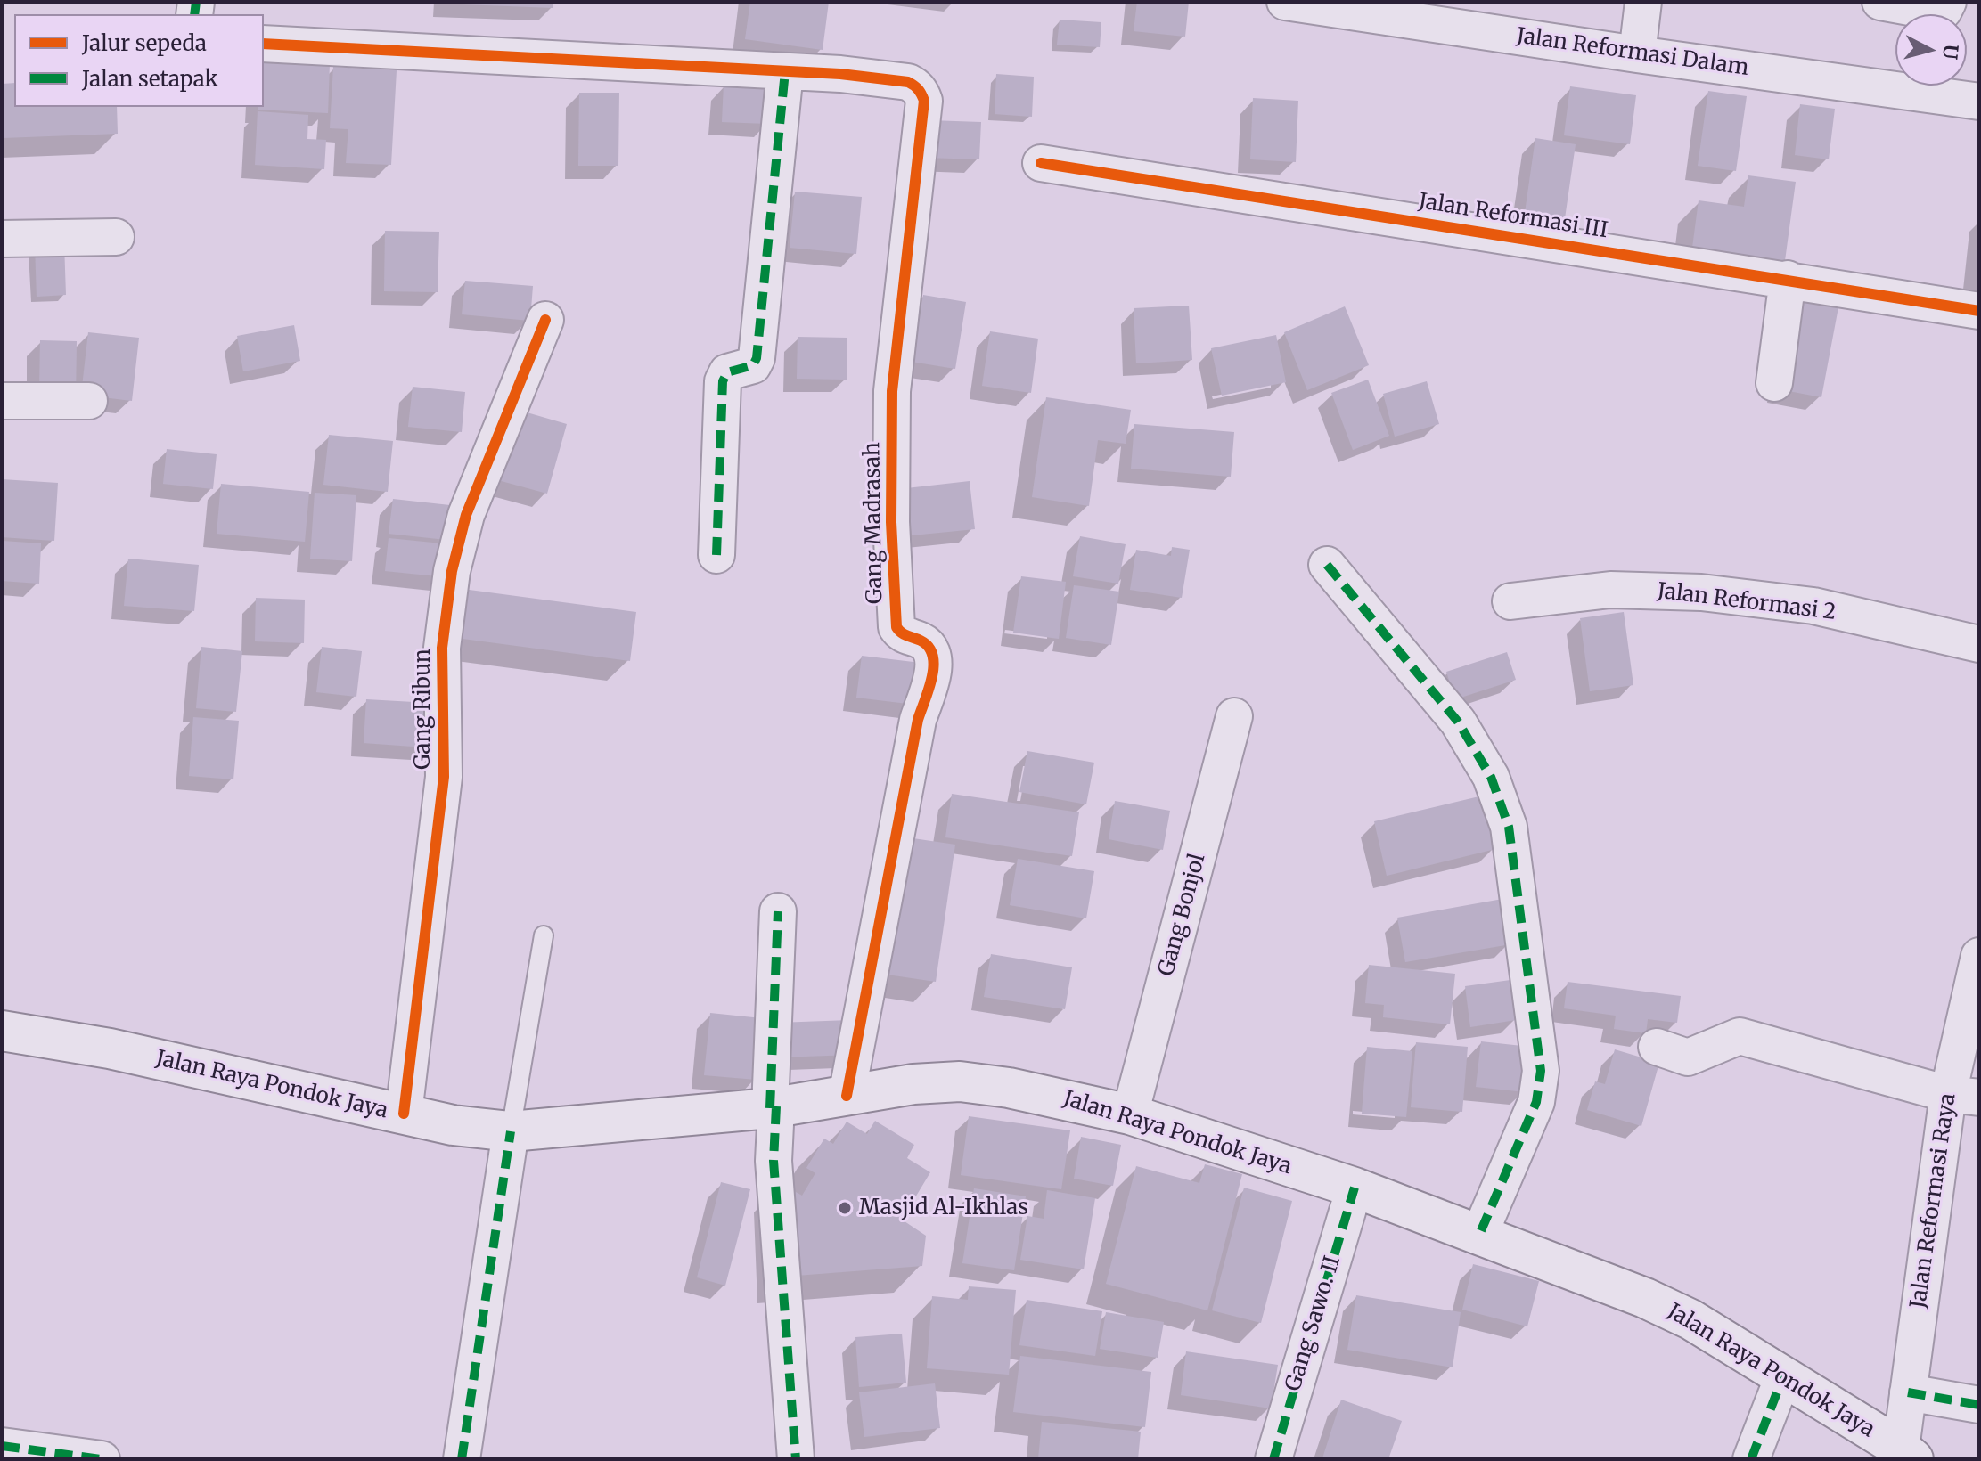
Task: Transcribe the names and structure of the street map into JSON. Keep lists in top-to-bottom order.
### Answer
{
  "streets": {
    "main road": ["Jalan Raya Pondok Jaya"],
    "street": [
      "Jalan Reformasi Dalam",
      "Jalan Reformasi III",
      "Gang Madrasah",
      "Jalan Reformasi 2",
      "Gang Ribun",
      "Gang Bonjol",
      "Jalan Reformasi Raya",
      "Gang Sawo. II"
    ]
  },
  "crossings": [
    ["Gang Madrasah", "Jalan Raya Pondok Jaya"],
    ["Gang Ribun", "Jalan Raya Pondok Jaya"],
    ["Gang Bonjol", "Jalan Raya Pondok Jaya"],
    ["Jalan Raya Pondok Jaya", "Jalan Reformasi Raya"],
    ["Jalan Raya Pondok Jaya", "Gang Sawo. II"]
  ],
  "places": ["Masjid Al-Ikhlas"],
  "legend": ["Jalur sepeda", "Jalan setapak"],
  "north": "right"
}
